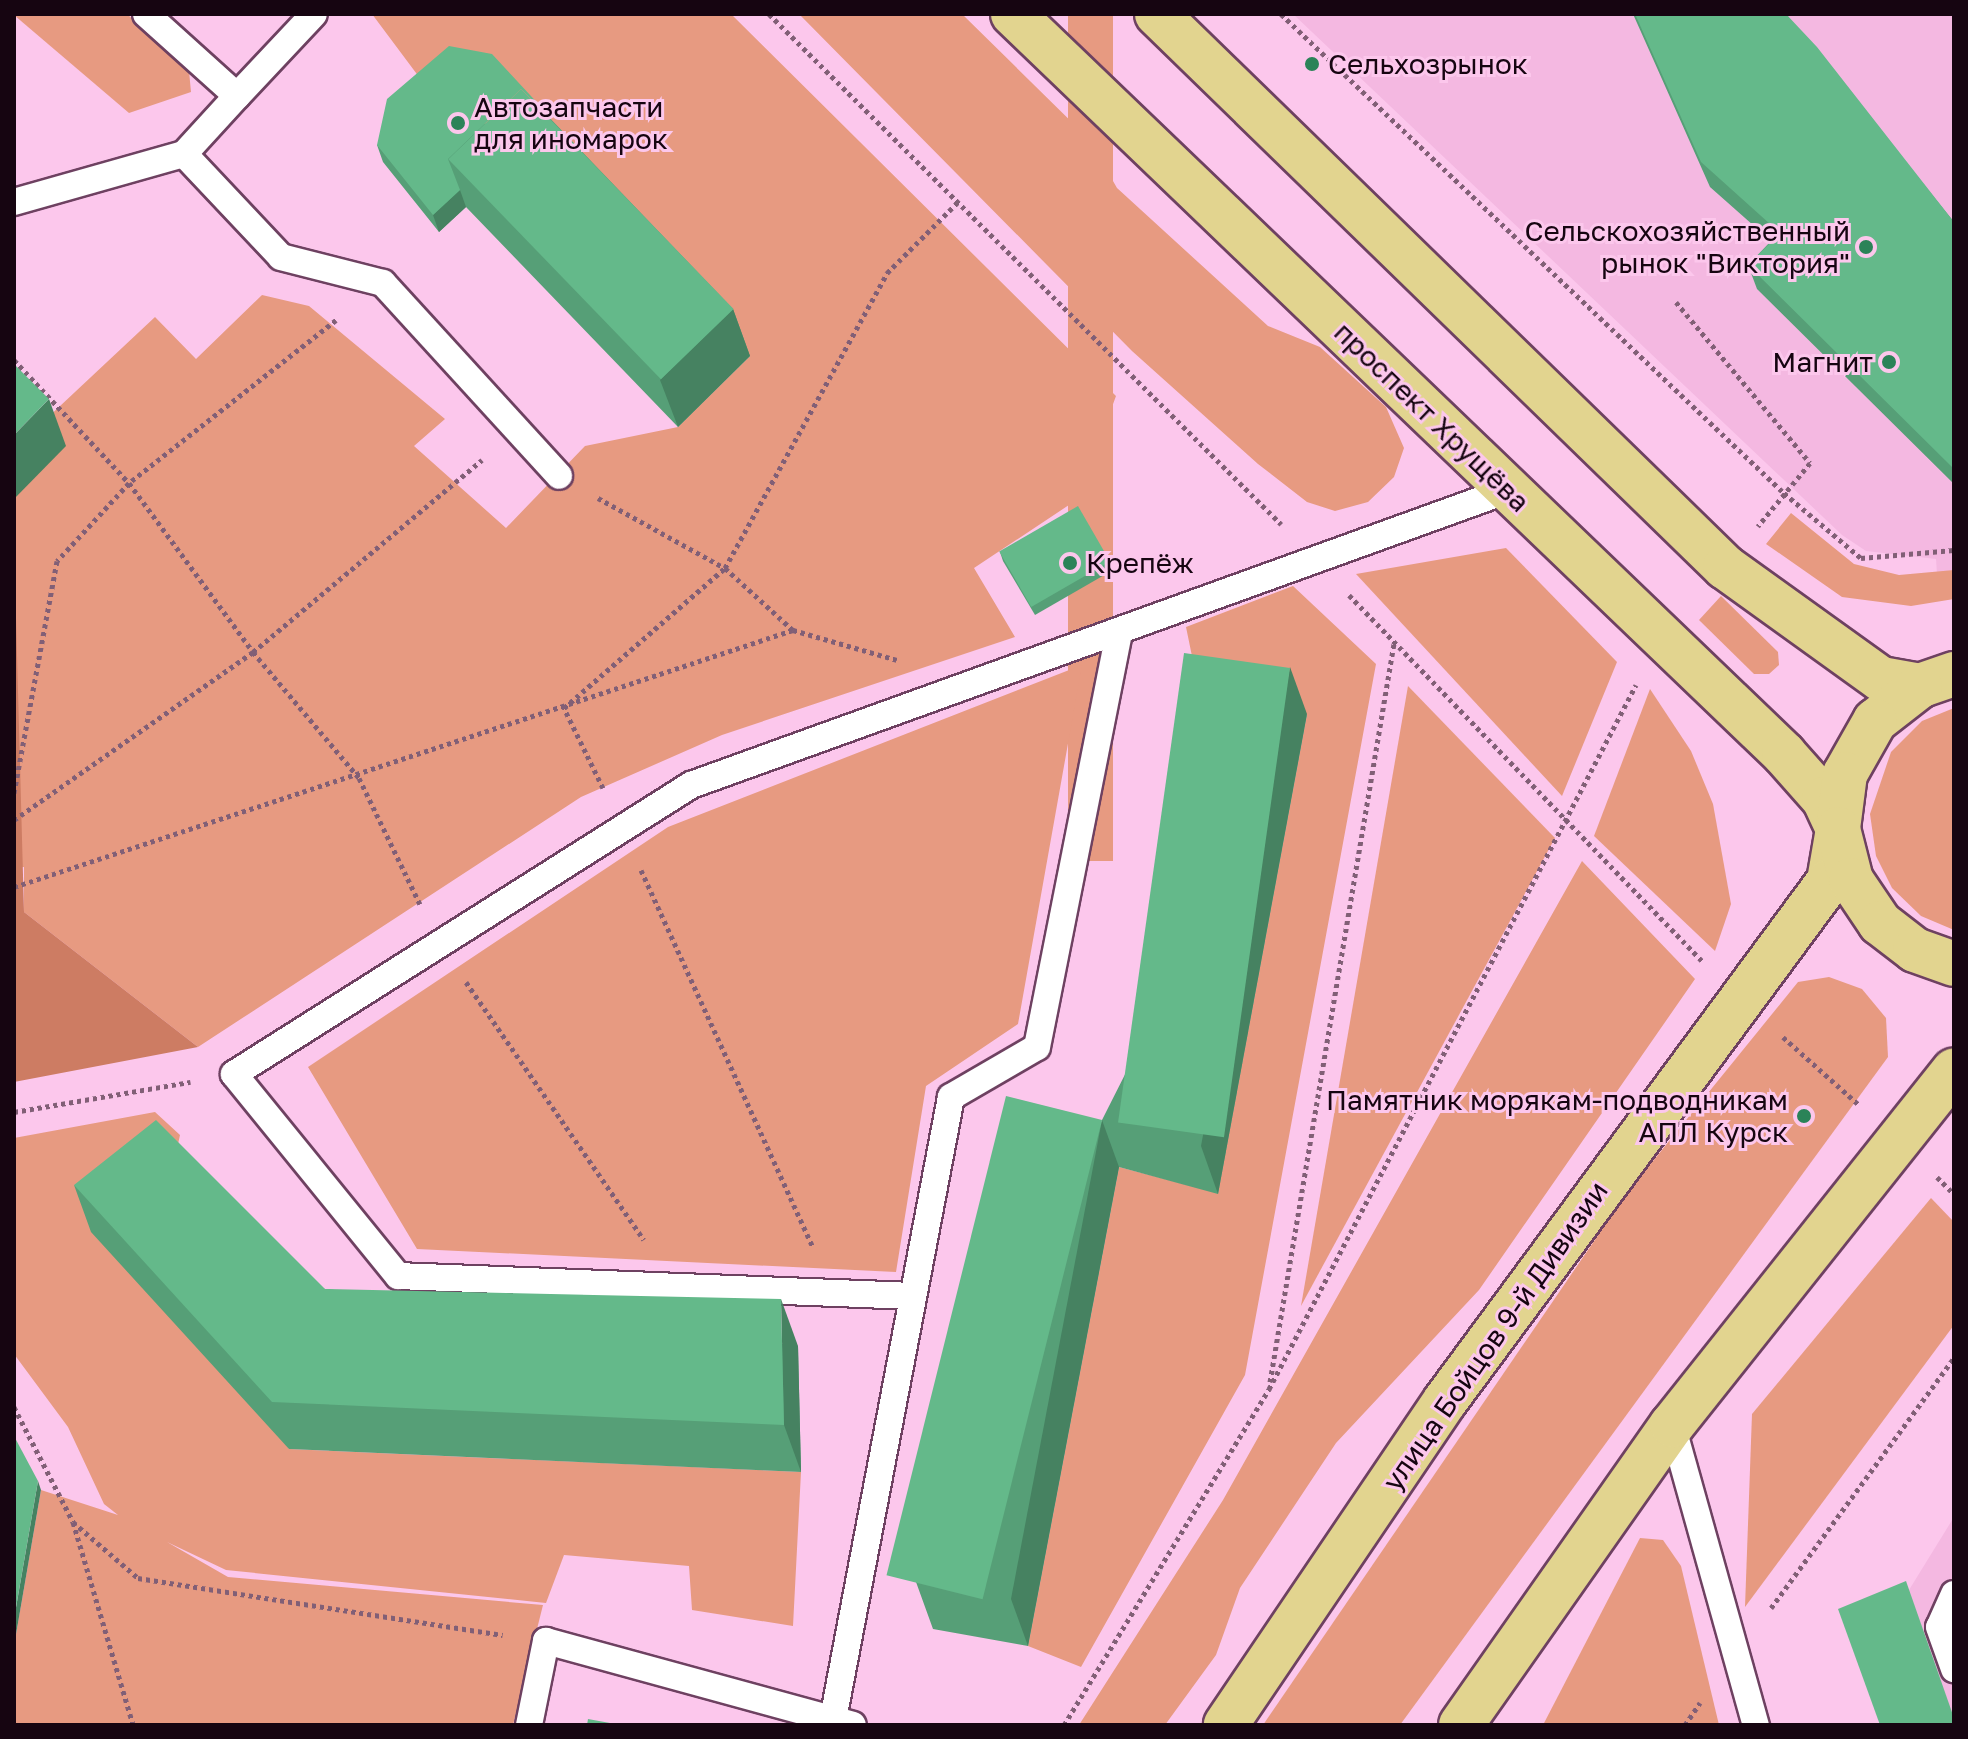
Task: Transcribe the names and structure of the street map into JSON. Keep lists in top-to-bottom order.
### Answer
{
  "streets": {
    "main road": ["проспект Хрущёва", "улица Бойцов 9-й Дивизии"]
  },
  "crossings": [
    ["проспект Хрущёва", "улица Бойцов 9-й Дивизии"]
  ],
  "places": [
    "Сельхозрынок",
    "Автозапчасти для иномарок",
    "Сельскохозяйственный рынок \"Виктория\"",
    "Магнит",
    "Крепёж",
    "Памятник морякам-подводникам АПЛ Курск"
  ]
}
